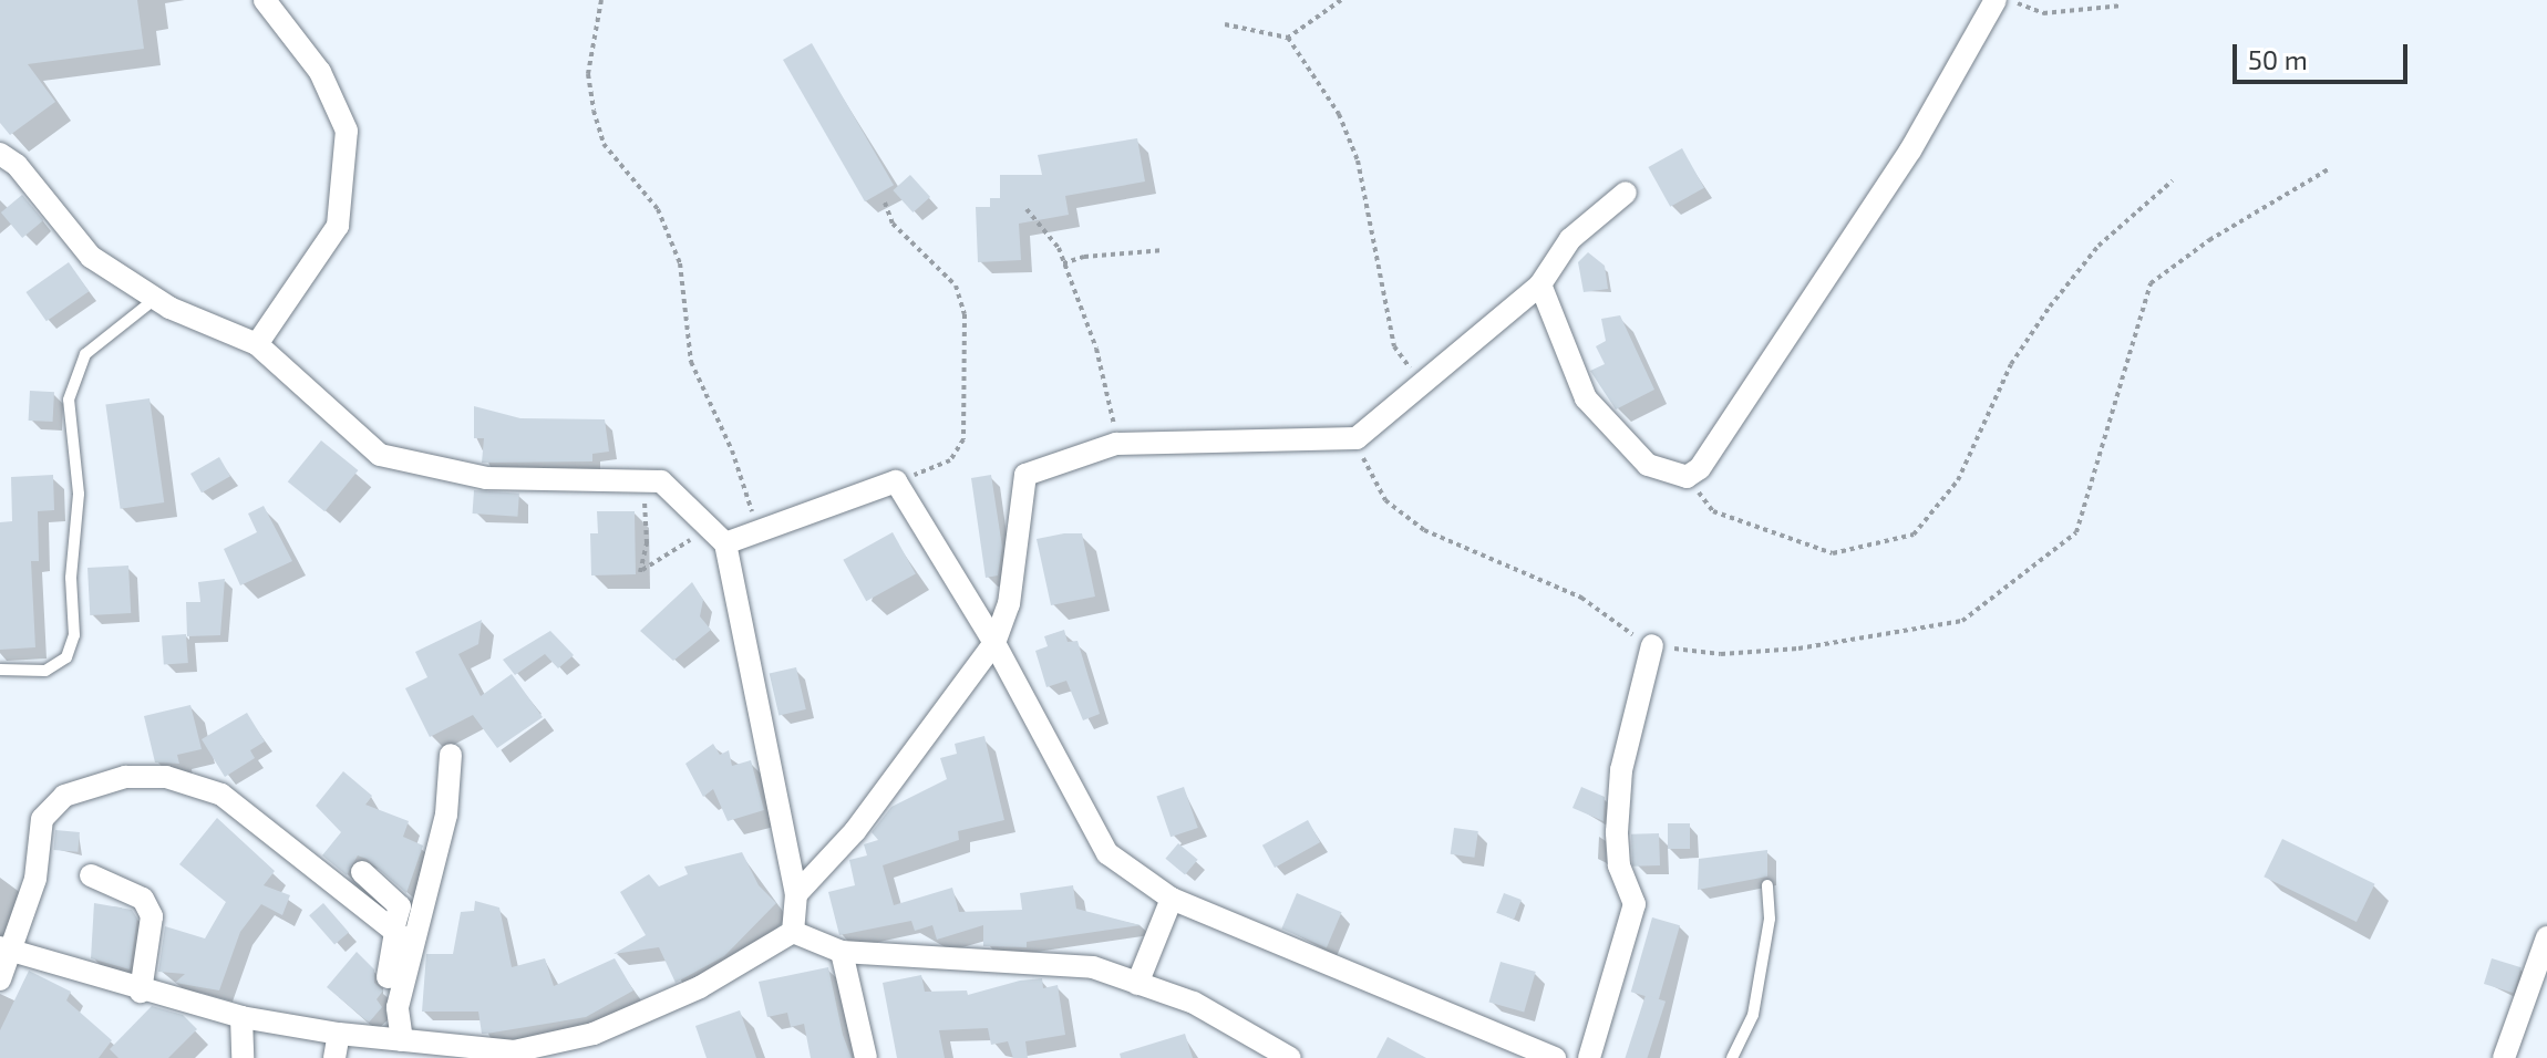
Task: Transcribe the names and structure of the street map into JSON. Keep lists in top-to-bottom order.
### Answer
{
  "scale_bar": "50 m"
}
